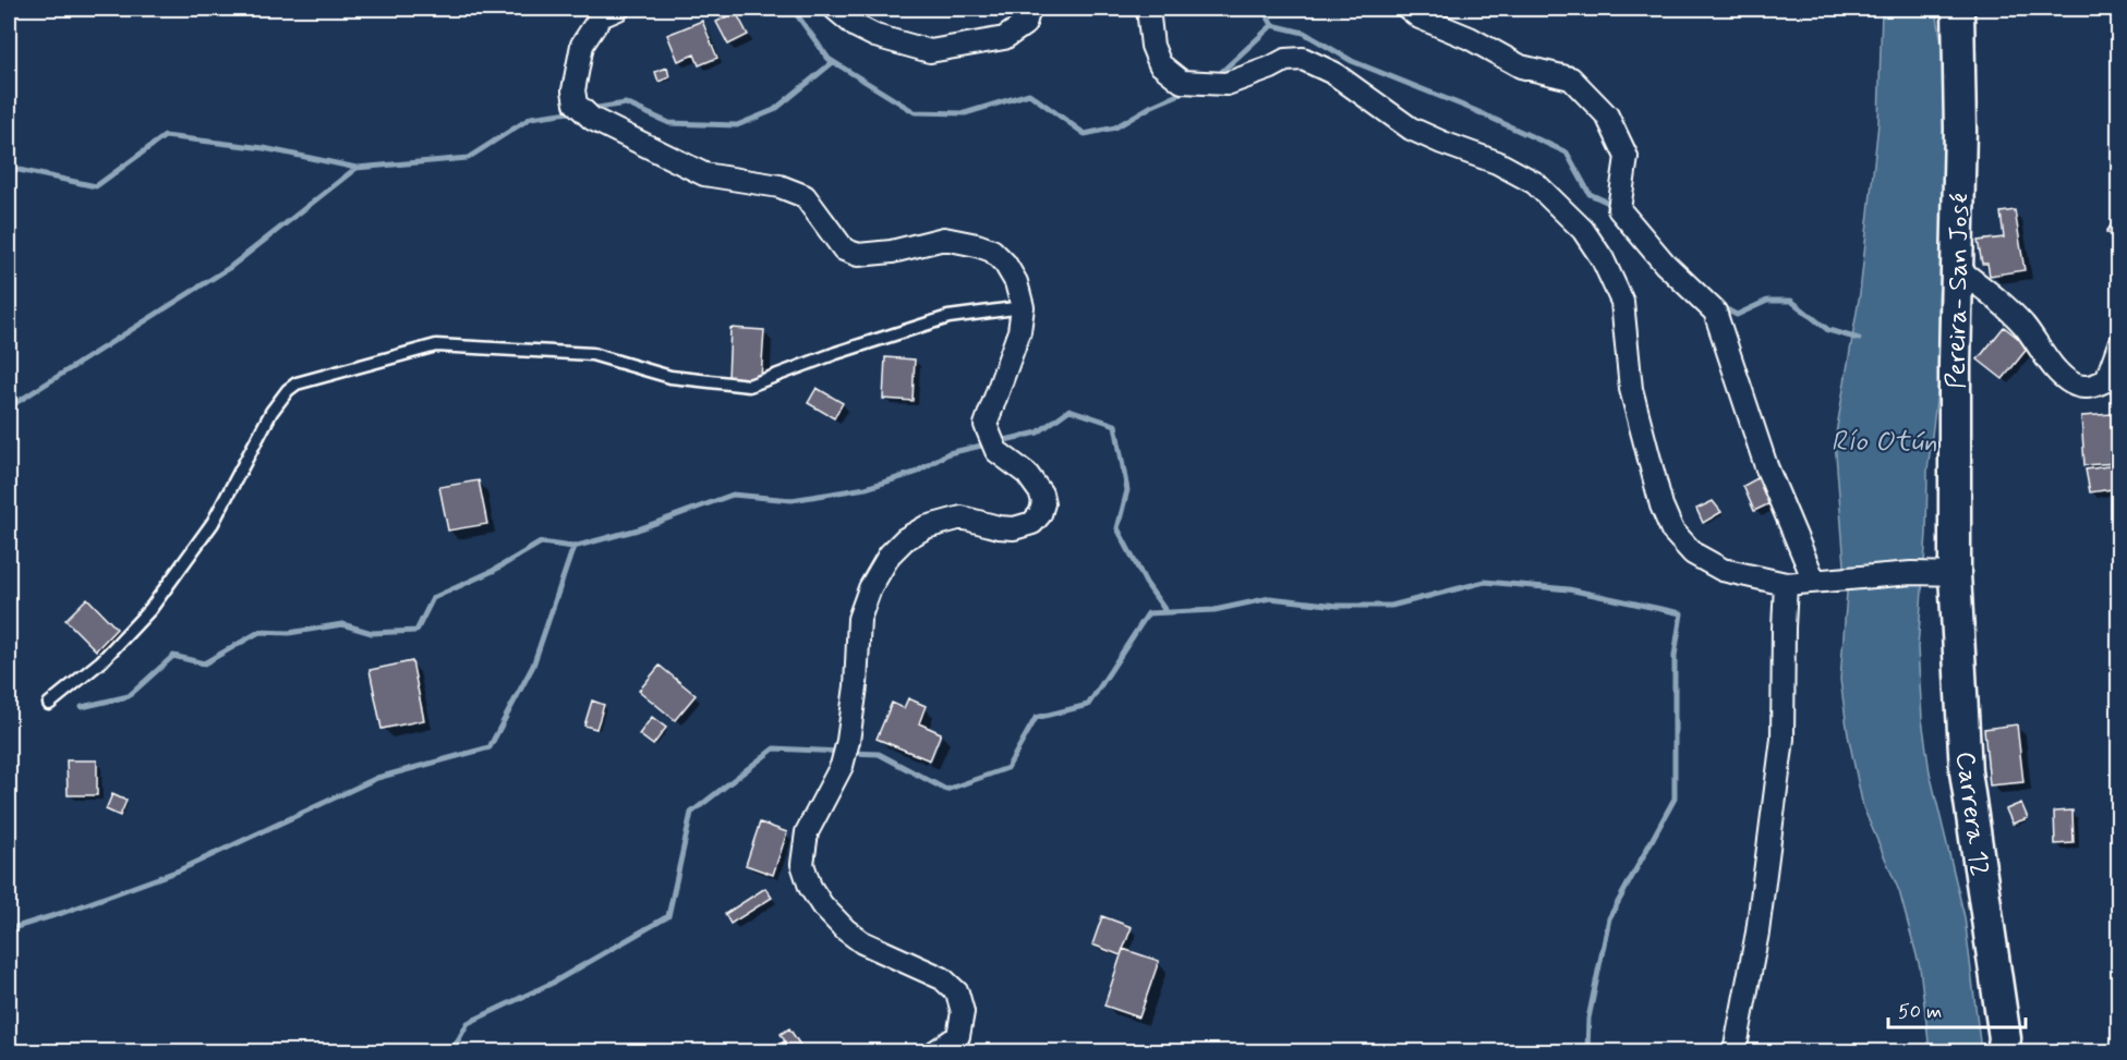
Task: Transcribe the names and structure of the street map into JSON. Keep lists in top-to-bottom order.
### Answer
{
  "streets": {
    "street": ["Pereira- San José", "Carrera 12"]
  },
  "crossings": [
    ["Pereira- San José", "Carrera 12"]
  ],
  "water": ["Río Otún"],
  "scale_bar": "50 m"
}
